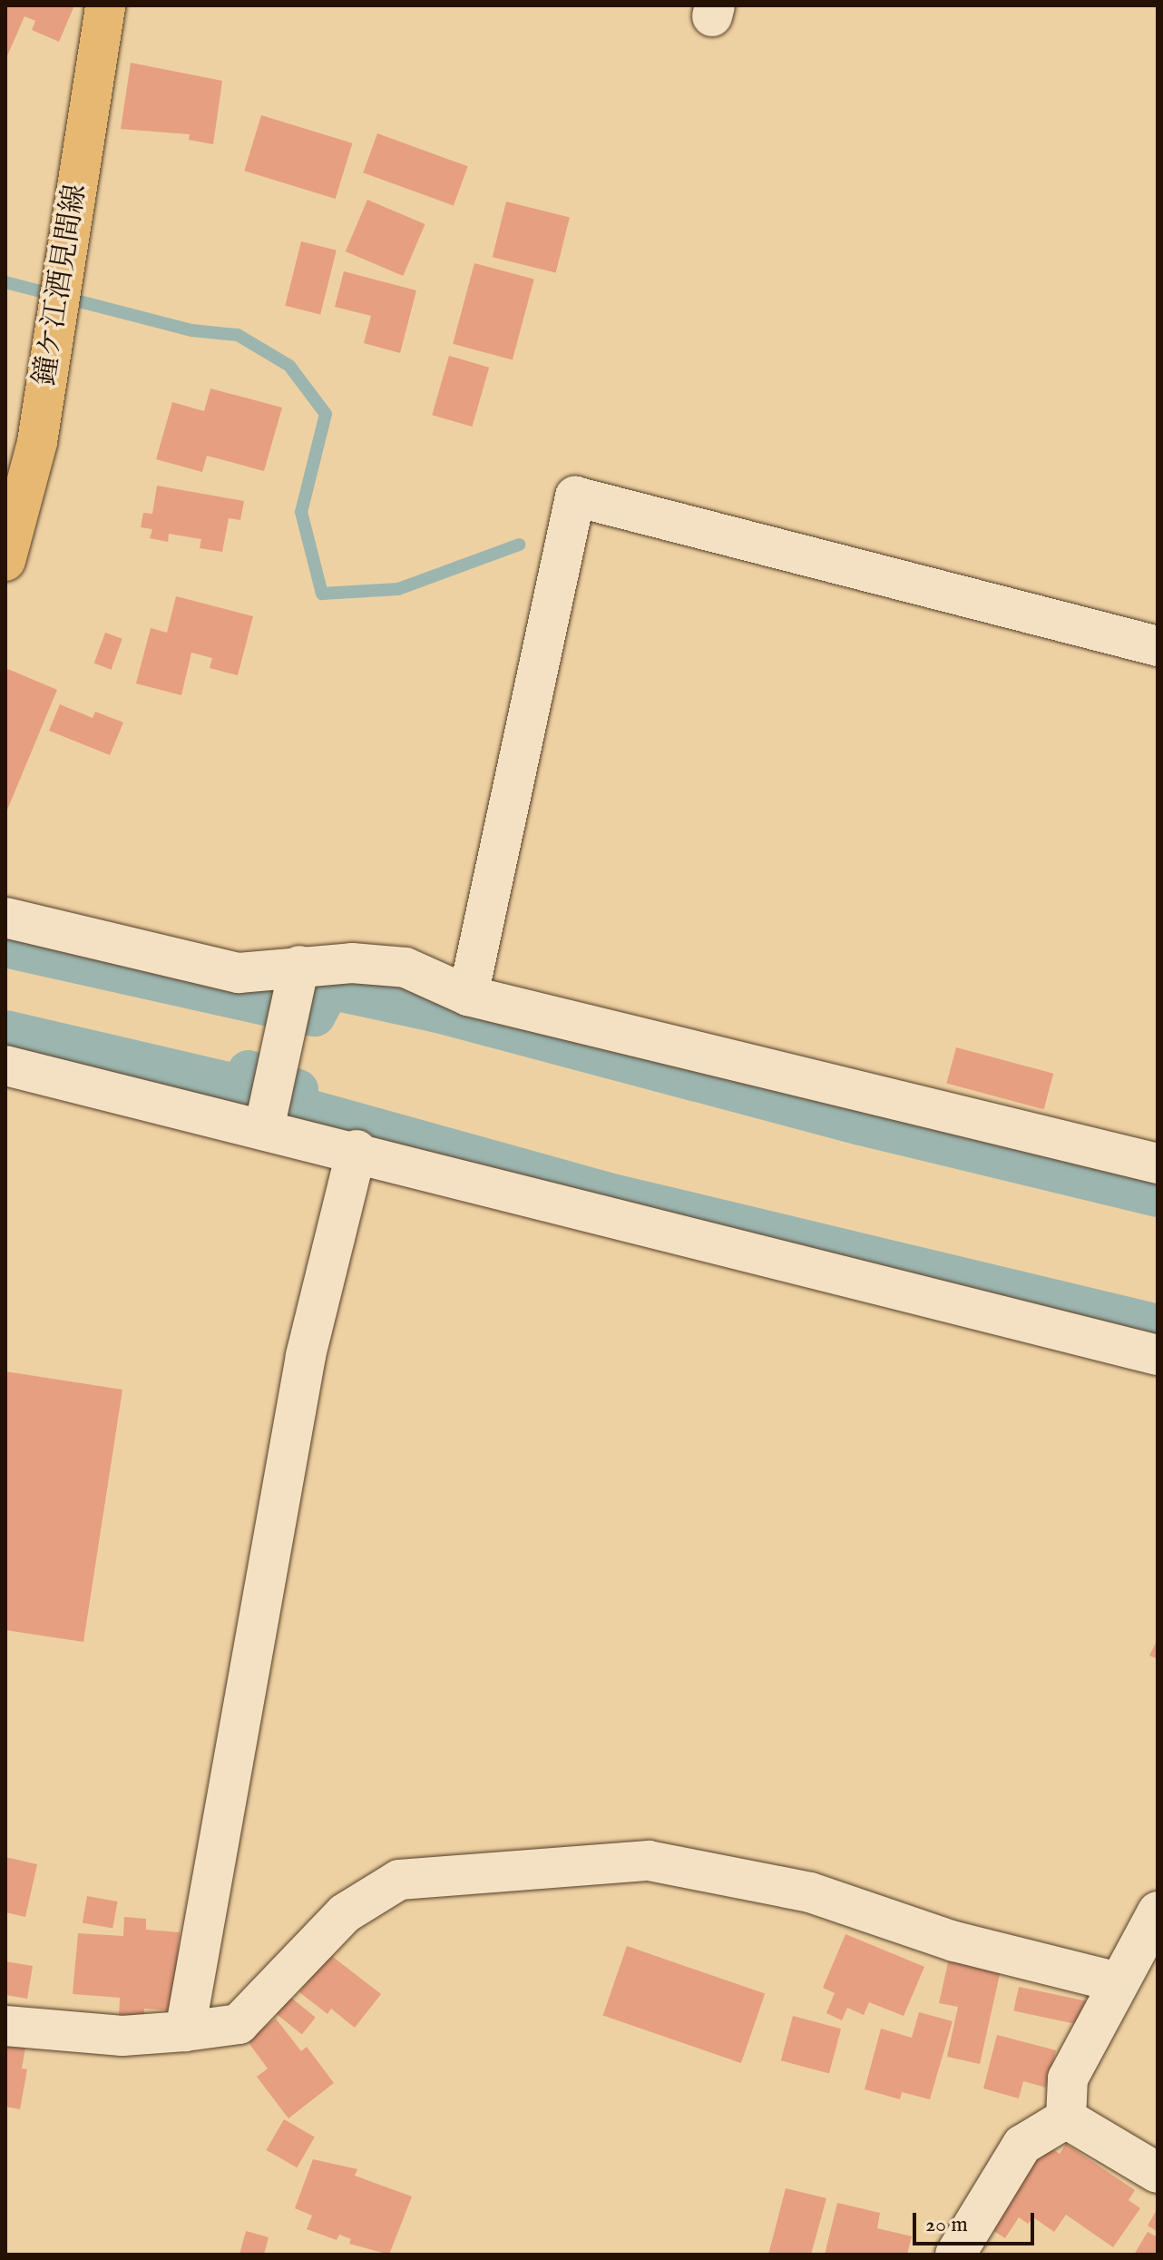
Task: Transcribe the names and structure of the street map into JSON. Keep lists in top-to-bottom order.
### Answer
{
  "streets": {
    "main road": ["鐘ケ江酒見間線"]
  },
  "scale_bar": "20 m"
}
